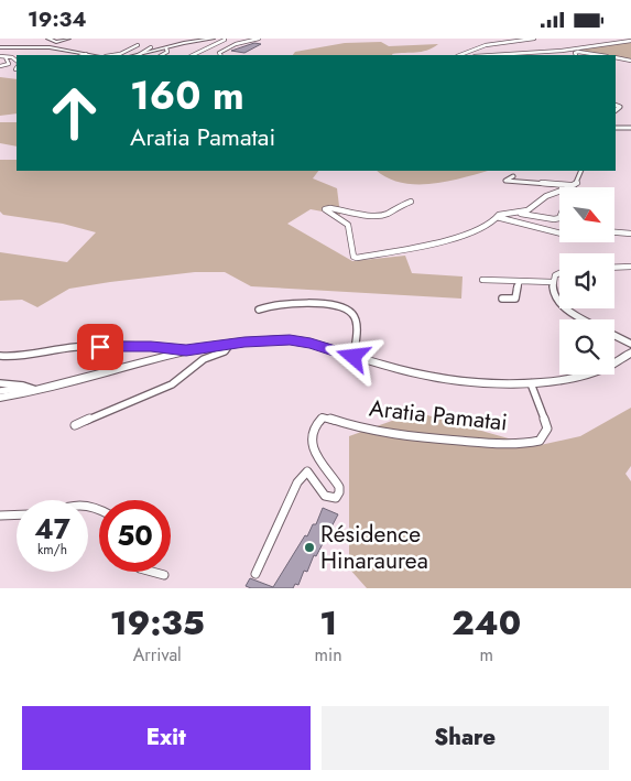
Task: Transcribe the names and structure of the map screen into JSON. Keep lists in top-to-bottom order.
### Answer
{
  "streets": {
    "street": ["Aratia Pamatai"]
  },
  "places": ["Résidence Hinaraurea"],
  "north": "bottom right",
  "page": {
    "status": "19:34",
    "turn": ["160 m", "Aratia Pamatai"],
    "speed": "47 km/h",
    "limit": "50",
    "eta": [
      "19:35",
      "Arrival",
      "1",
      "min",
      "240",
      "m"
    ],
    "buttons": ["Exit", "Share"]
  }
}
